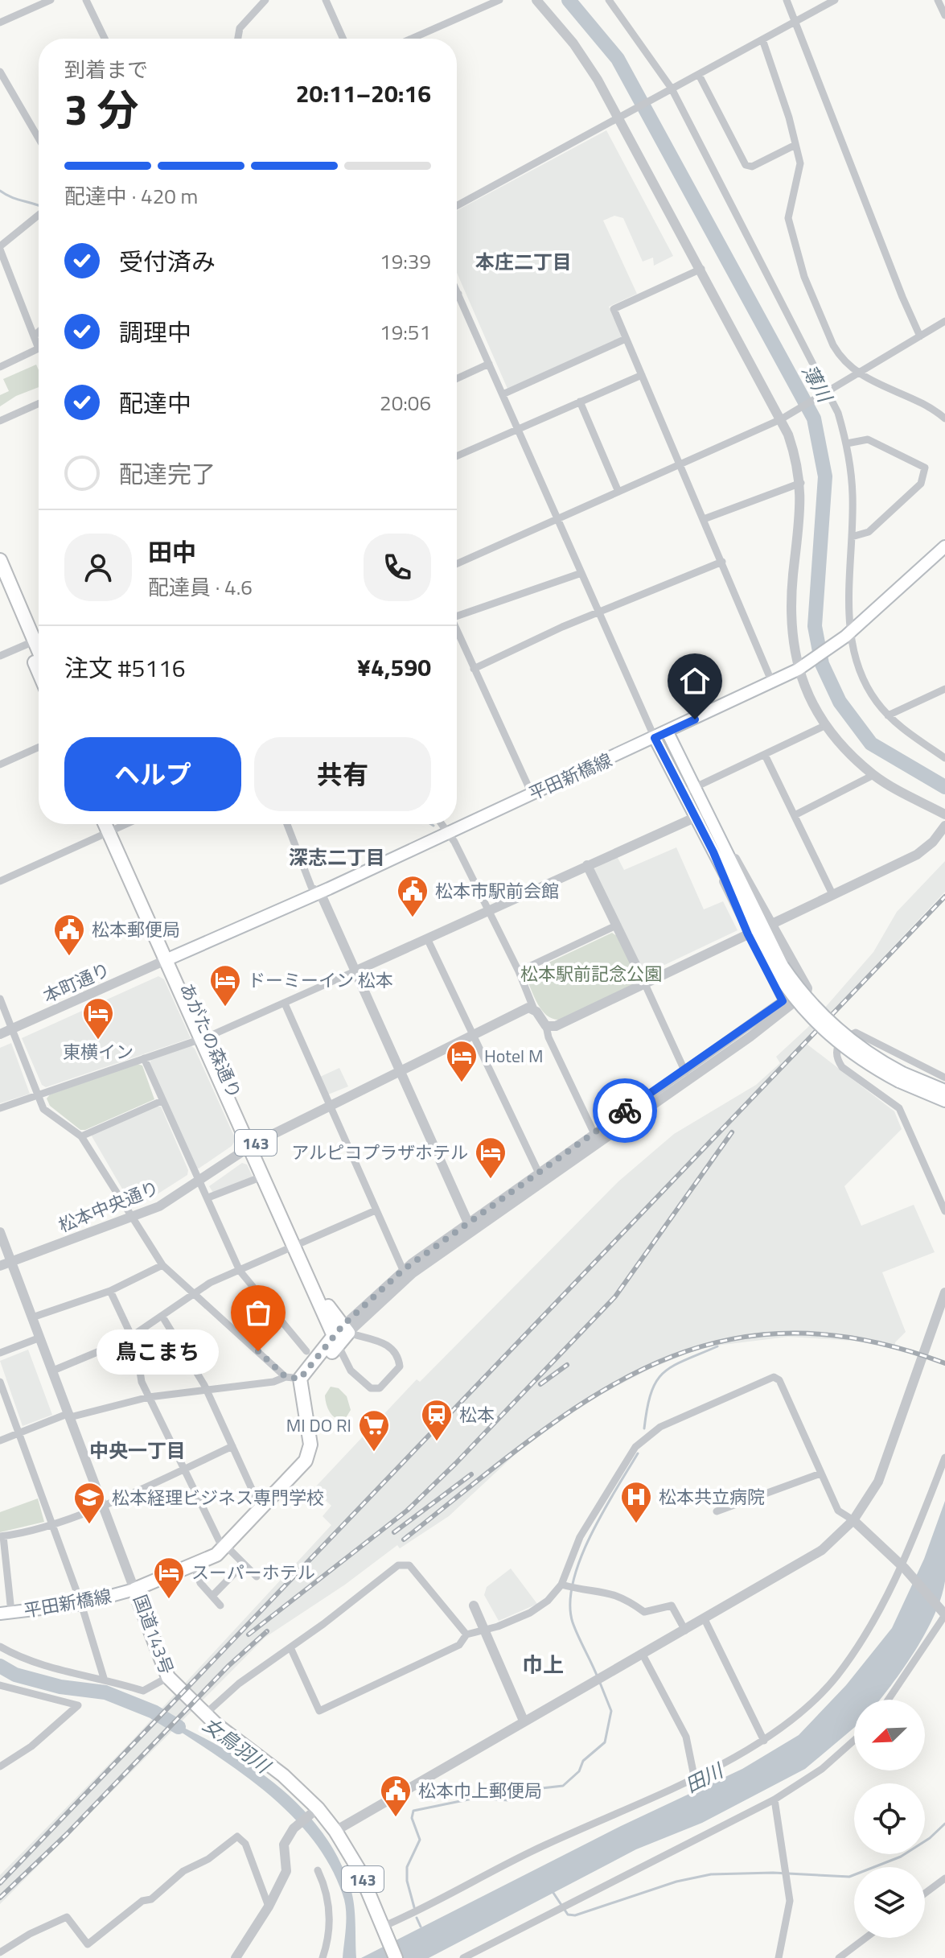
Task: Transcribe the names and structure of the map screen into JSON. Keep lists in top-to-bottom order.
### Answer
{
  "streets": {
    "highway": ["あがたの森通り", "143", "国道143号"],
    "main road": ["平田新橋線"],
    "street": ["本町通り", "松本中央通り"]
  },
  "crossings": [
    ["平田新橋線", "本町通り"],
    ["平田新橋線", "あがたの森通り"],
    ["平田新橋線", "国道143号"],
    ["本町通り", "あがたの森通り"],
    ["あがたの森通り", "松本中央通り"]
  ],
  "districts": [
    "本庄二丁目",
    "深志二丁目",
    "中央一丁目",
    "巾上"
  ],
  "water": ["薄川", "女鳥羽川", "田川"],
  "parks": ["松本駅前記念公園"],
  "places": {
    "public building": ["松本市駅前会館", "松本郵便局", "松本巾上郵便局"],
    "hotel": [
      "ドーミーイン 松本",
      "東横イン",
      "Hotel M",
      "アルピコプラザホテル",
      "スーパーホテル"
    ],
    "other": ["鳥こまち"],
    "station": ["松本"],
    "supermarket": ["MI DO RI"],
    "hospital": ["松本共立病院"],
    "school or university": ["松本経理ビジネス専門学校"]
  },
  "north": "bottom left",
  "page": {
    "heading": ["3 分", "到着まで", "20:11–20:16"],
    "panel": [
      "田中",
      "配達員 · 4.6",
      "注文 #5116",
      "¥4,590"
    ],
    "bar": "配達中 · 420 m",
    "list": [
      ["受付済み", "19:39"],
      ["調理中", "19:51"],
      ["配達中", "20:06"],
      "配達完了"
    ],
    "buttons": ["ヘルプ", "共有"],
    "bubble": "鳥こまち"
  }
}
